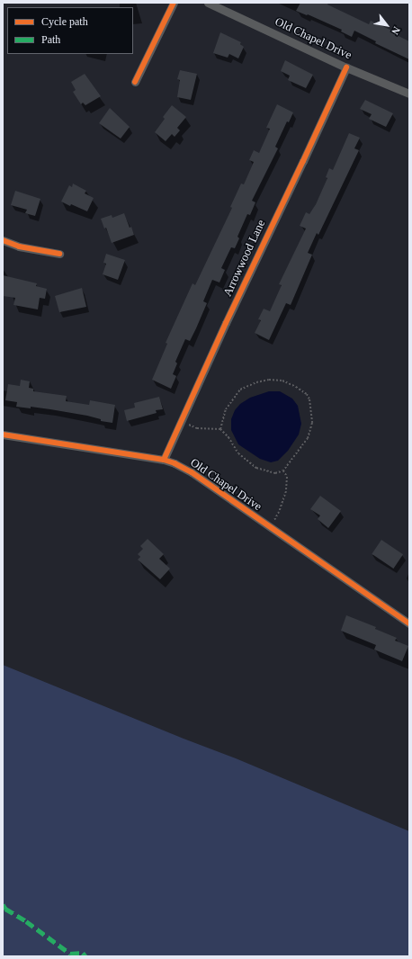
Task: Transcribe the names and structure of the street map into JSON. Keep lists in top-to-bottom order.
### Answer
{
  "streets": {
    "street": ["Old Chapel Drive", "Arrowwood Lane"]
  },
  "crossings": [
    ["Old Chapel Drive", "Arrowwood Lane"]
  ],
  "legend": ["Cycle path", "Path"],
  "north": "bottom right"
}
